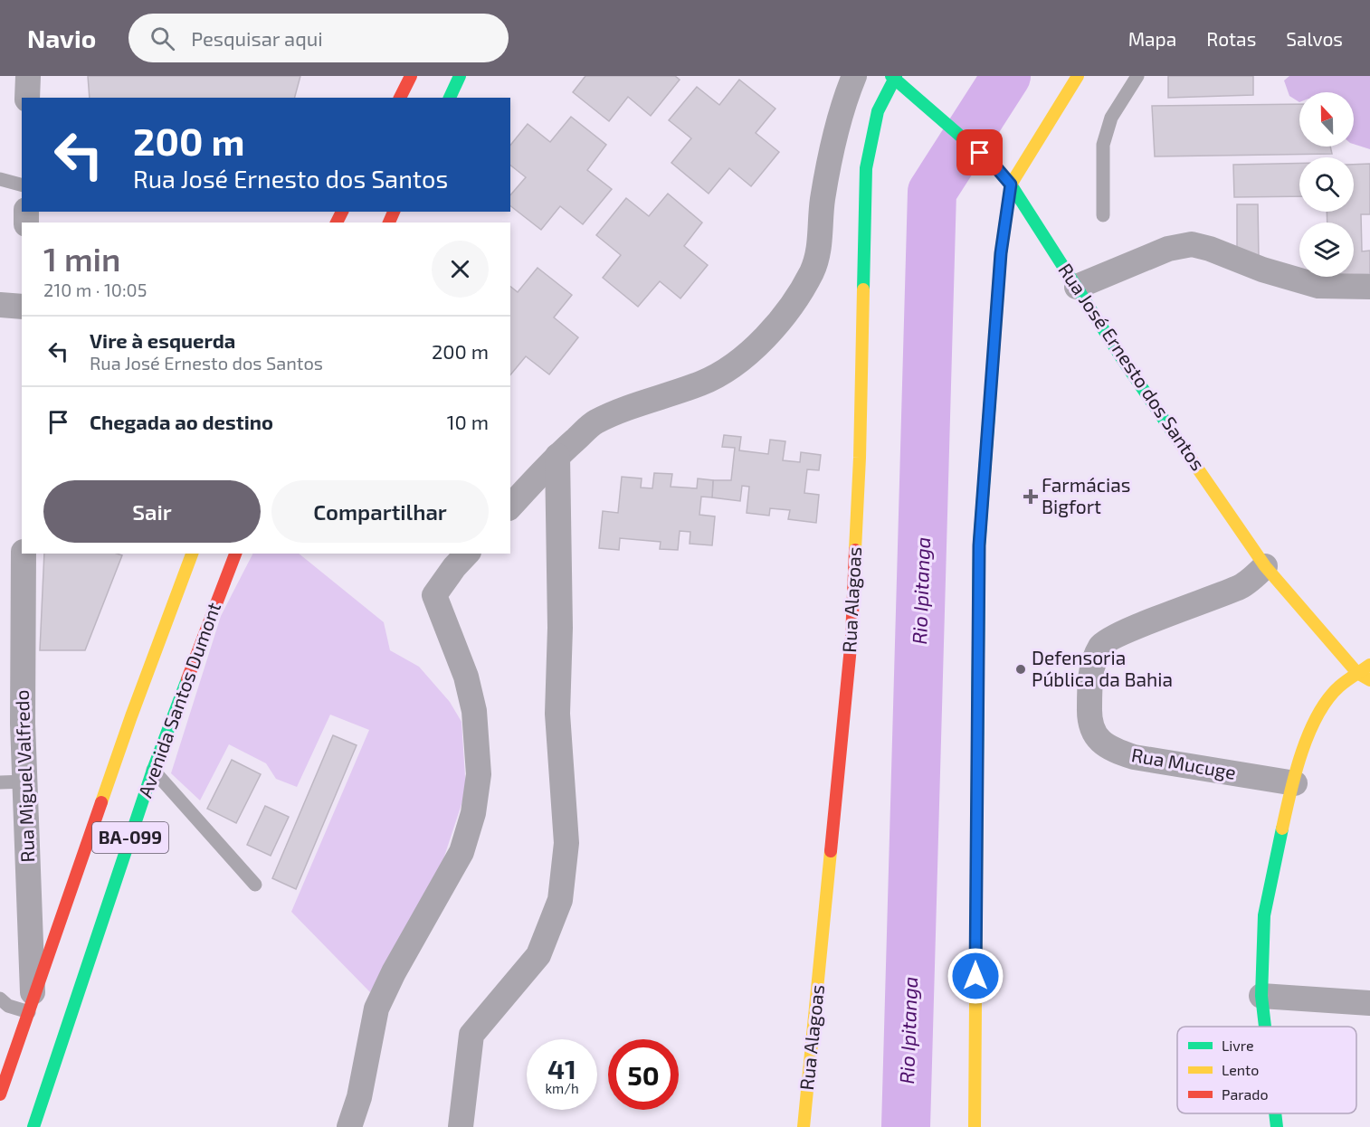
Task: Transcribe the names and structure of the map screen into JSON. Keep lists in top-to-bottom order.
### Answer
{
  "streets": {
    "main road": [
      "Rua José Ernesto dos Santos",
      "Rua Alagoas",
      "Avenida Santos Dumont",
      "BA-099"
    ],
    "street": ["Rua Mucuge", "Rua Miguel Valfredo"]
  },
  "crossings": [
    ["Rua José Ernesto dos Santos", "Rua Alagoas"],
    ["Rua José Ernesto dos Santos", "Rua Mucuge"],
    ["Avenida Santos Dumont", "Rua Miguel Valfredo"]
  ],
  "water": ["Rio Ipitanga"],
  "places": {
    "health": ["Farmácias Bigfort"],
    "other": ["Defensoria Pública da Bahia"]
  },
  "legend": ["Livre", "Lento", "Parado"],
  "north": "top",
  "page": {
    "header": "Navio",
    "search": "Pesquisar aqui",
    "nav": ["Mapa", "Rotas", "Salvos"],
    "turn": ["200 m", "Rua José Ernesto dos Santos"],
    "heading": ["1 min", "210 m · 10:05"],
    "list": [
      {
        "name": "Vire à esquerda",
        "note": "Rua José Ernesto dos Santos",
        "value": "200 m"
      },
      {
        "name": "Chegada ao destino",
        "value": "10 m"
      }
    ],
    "buttons": ["Sair", "Compartilhar"],
    "speed": "41 km/h",
    "limit": "50"
  }
}
